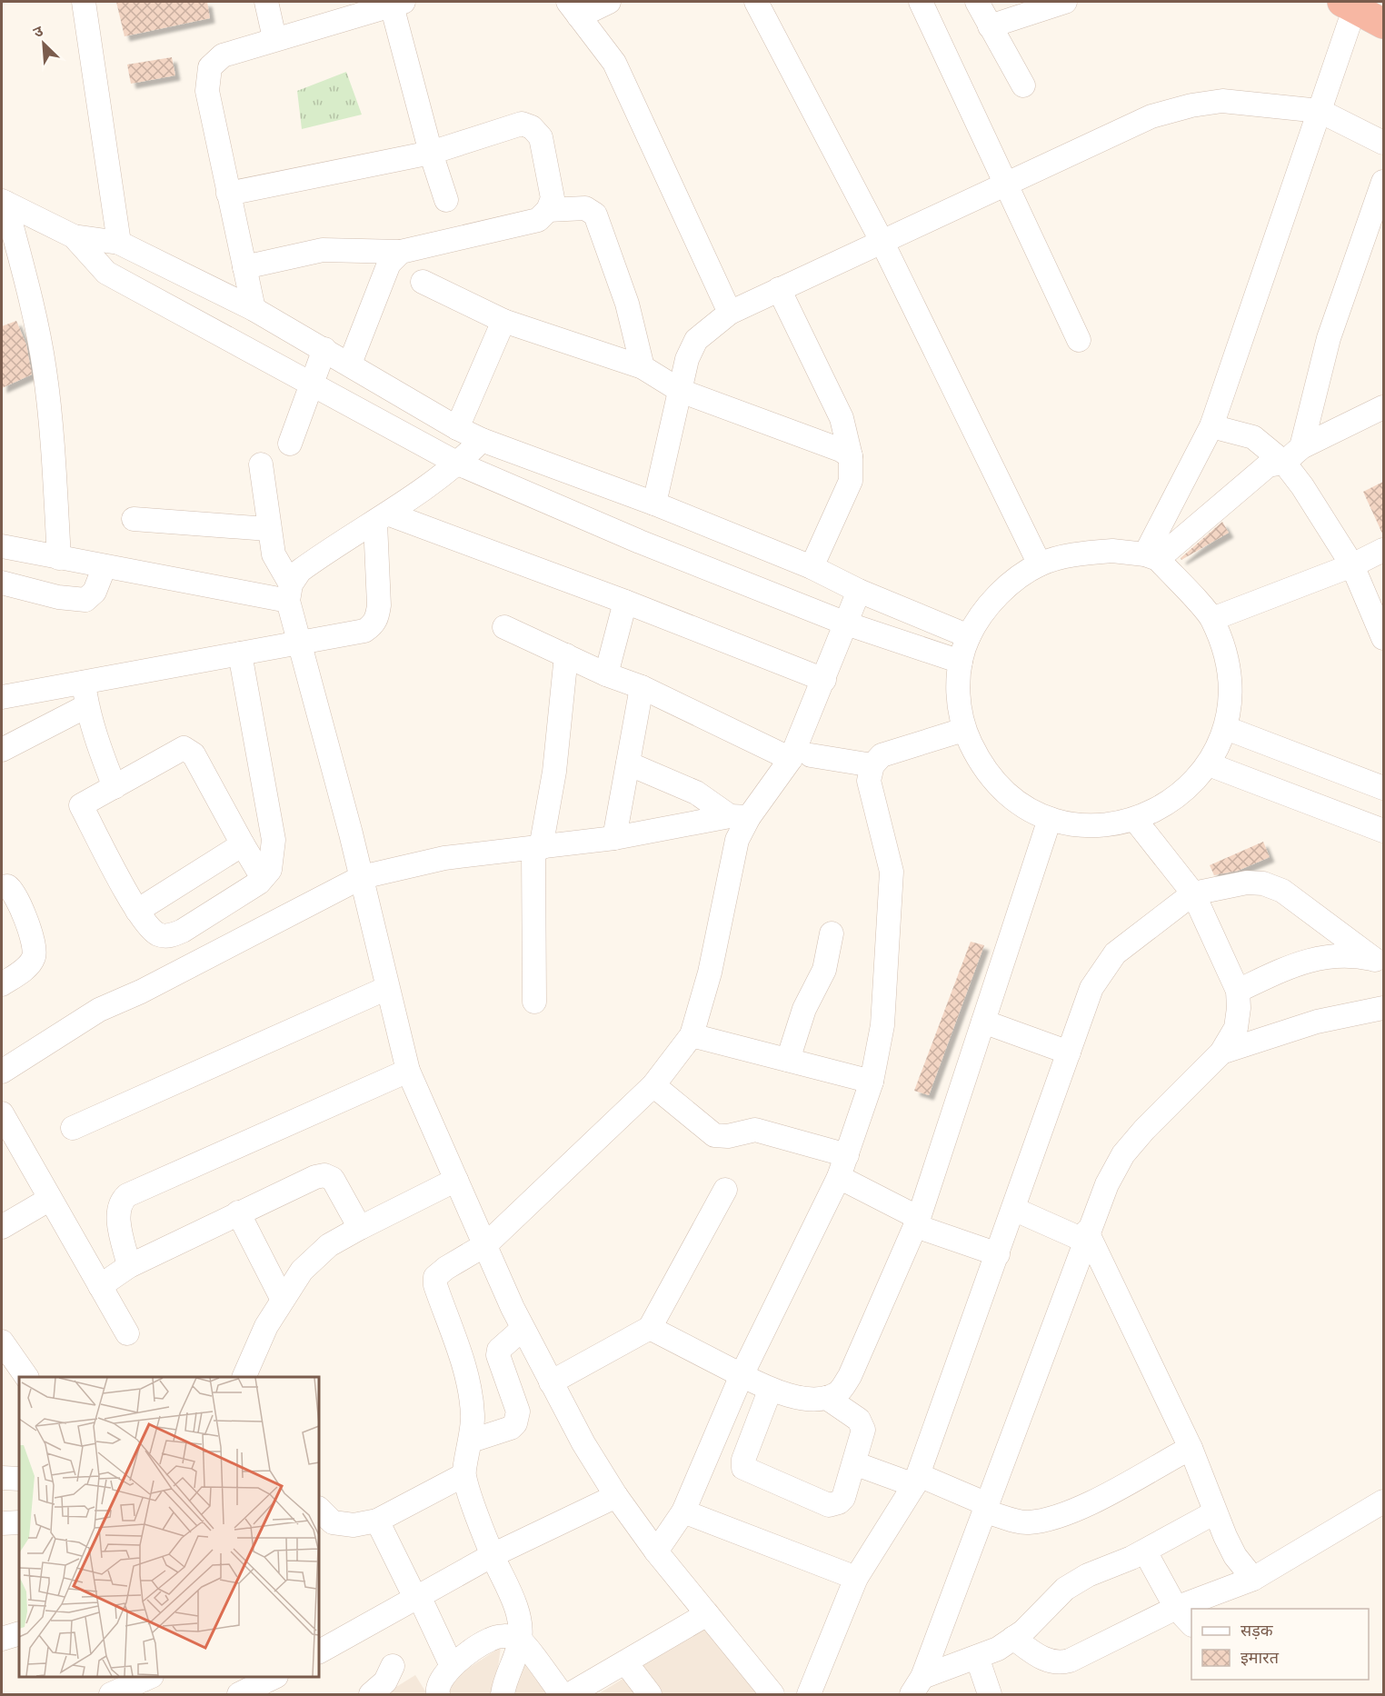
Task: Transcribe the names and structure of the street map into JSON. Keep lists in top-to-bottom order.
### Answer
{
  "legend": ["सड़क", "इमारत"],
  "north": "top left"
}
